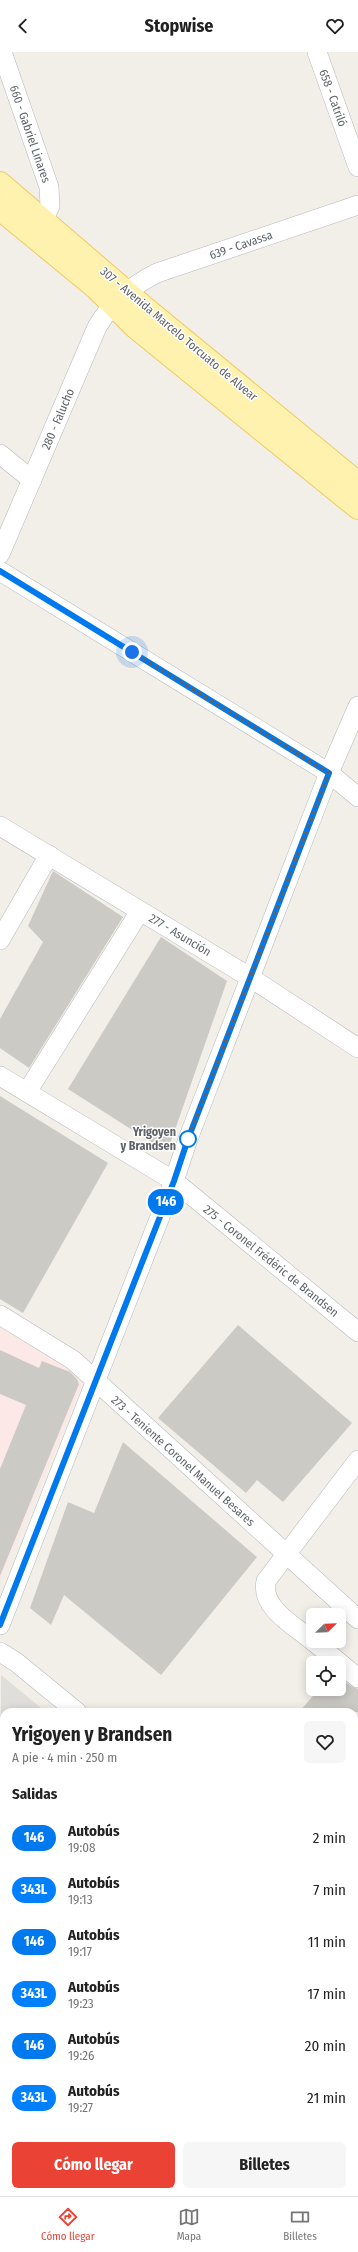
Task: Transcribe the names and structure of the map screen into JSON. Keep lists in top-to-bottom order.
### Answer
{
  "streets": {
    "main road": ["307 - Avenida Marcelo Torcuato de Alvear"],
    "street": [
      "658 - Catriló",
      "660 - Gabriel Linares",
      "639 - Cavassa",
      "280 - Falucho",
      "277 - Asunción",
      "275 - Coronel Frédéric de Brandsen",
      "273 - Teniente Coronel Manuel Besares"
    ]
  },
  "crossings": [
    ["660 - Gabriel Linares", "307 - Avenida Marcelo Torcuato de Alvear"],
    ["639 - Cavassa", "307 - Avenida Marcelo Torcuato de Alvear"],
    ["639 - Cavassa", "280 - Falucho"],
    ["307 - Avenida Marcelo Torcuato de Alvear", "280 - Falucho"]
  ],
  "places": ["Yrigoyen y Brandsen"],
  "lines": ["bus line 146"],
  "north": "top right",
  "page": {
    "header": "Stopwise",
    "on_map": "146",
    "heading": [
      ["Yrigoyen y Brandsen", "A pie · 4 min · 250 m"],
      "Salidas"
    ],
    "list": [
      {
        "mark": "146",
        "name": "Autobús",
        "note": "19:08",
        "value": "2 min"
      },
      {
        "mark": "343L",
        "name": "Autobús",
        "note": "19:13",
        "value": "7 min"
      },
      {
        "mark": "146",
        "name": "Autobús",
        "note": "19:17",
        "value": "11 min"
      },
      {
        "mark": "343L",
        "name": "Autobús",
        "note": "19:23",
        "value": "17 min"
      },
      {
        "mark": "146",
        "name": "Autobús",
        "note": "19:26",
        "value": "20 min"
      },
      {
        "mark": "343L",
        "name": "Autobús",
        "note": "19:27",
        "value": "21 min"
      }
    ],
    "buttons": ["Cómo llegar", "Billetes"],
    "tabs": ["Cómo llegar", "Mapa", "Billetes"]
  }
}
